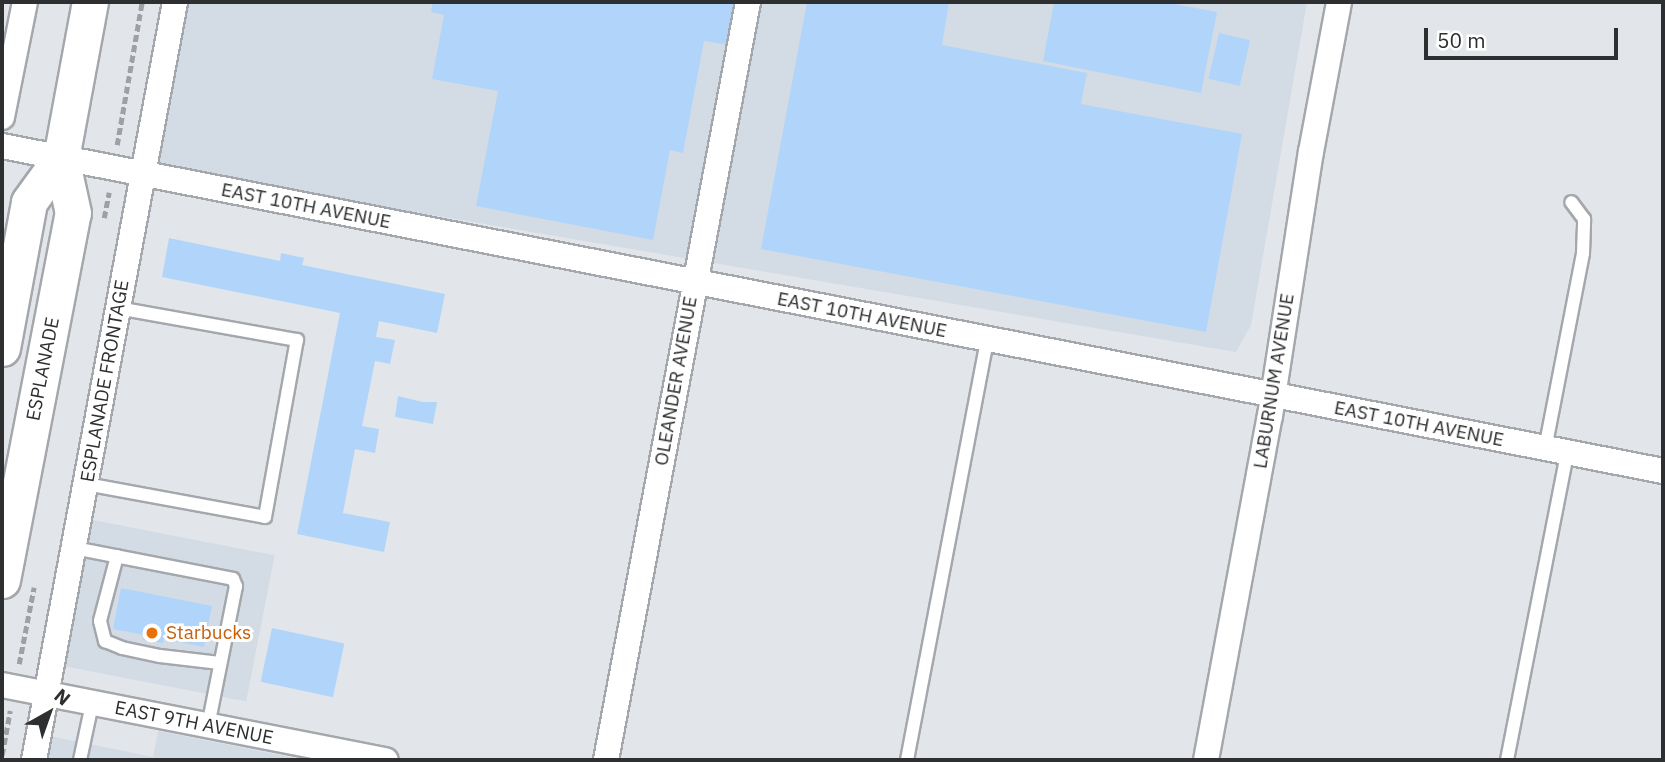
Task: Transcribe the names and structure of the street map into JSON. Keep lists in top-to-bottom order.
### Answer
{
  "streets": {
    "main road": ["ESPLANADE"],
    "street": [
      "EAST 10TH AVENUE",
      "ESPLANADE FRONTAGE",
      "OLEANDER AVENUE",
      "LABURNUM AVENUE",
      "EAST 9TH AVENUE"
    ]
  },
  "crossings": [
    ["EAST 10TH AVENUE", "ESPLANADE"],
    ["EAST 10TH AVENUE", "ESPLANADE FRONTAGE"],
    ["EAST 10TH AVENUE", "OLEANDER AVENUE"],
    ["EAST 10TH AVENUE", "LABURNUM AVENUE"],
    ["ESPLANADE FRONTAGE", "EAST 9TH AVENUE"]
  ],
  "places": ["Starbucks"],
  "scale_bar": "50 m",
  "north": "top right"
}
